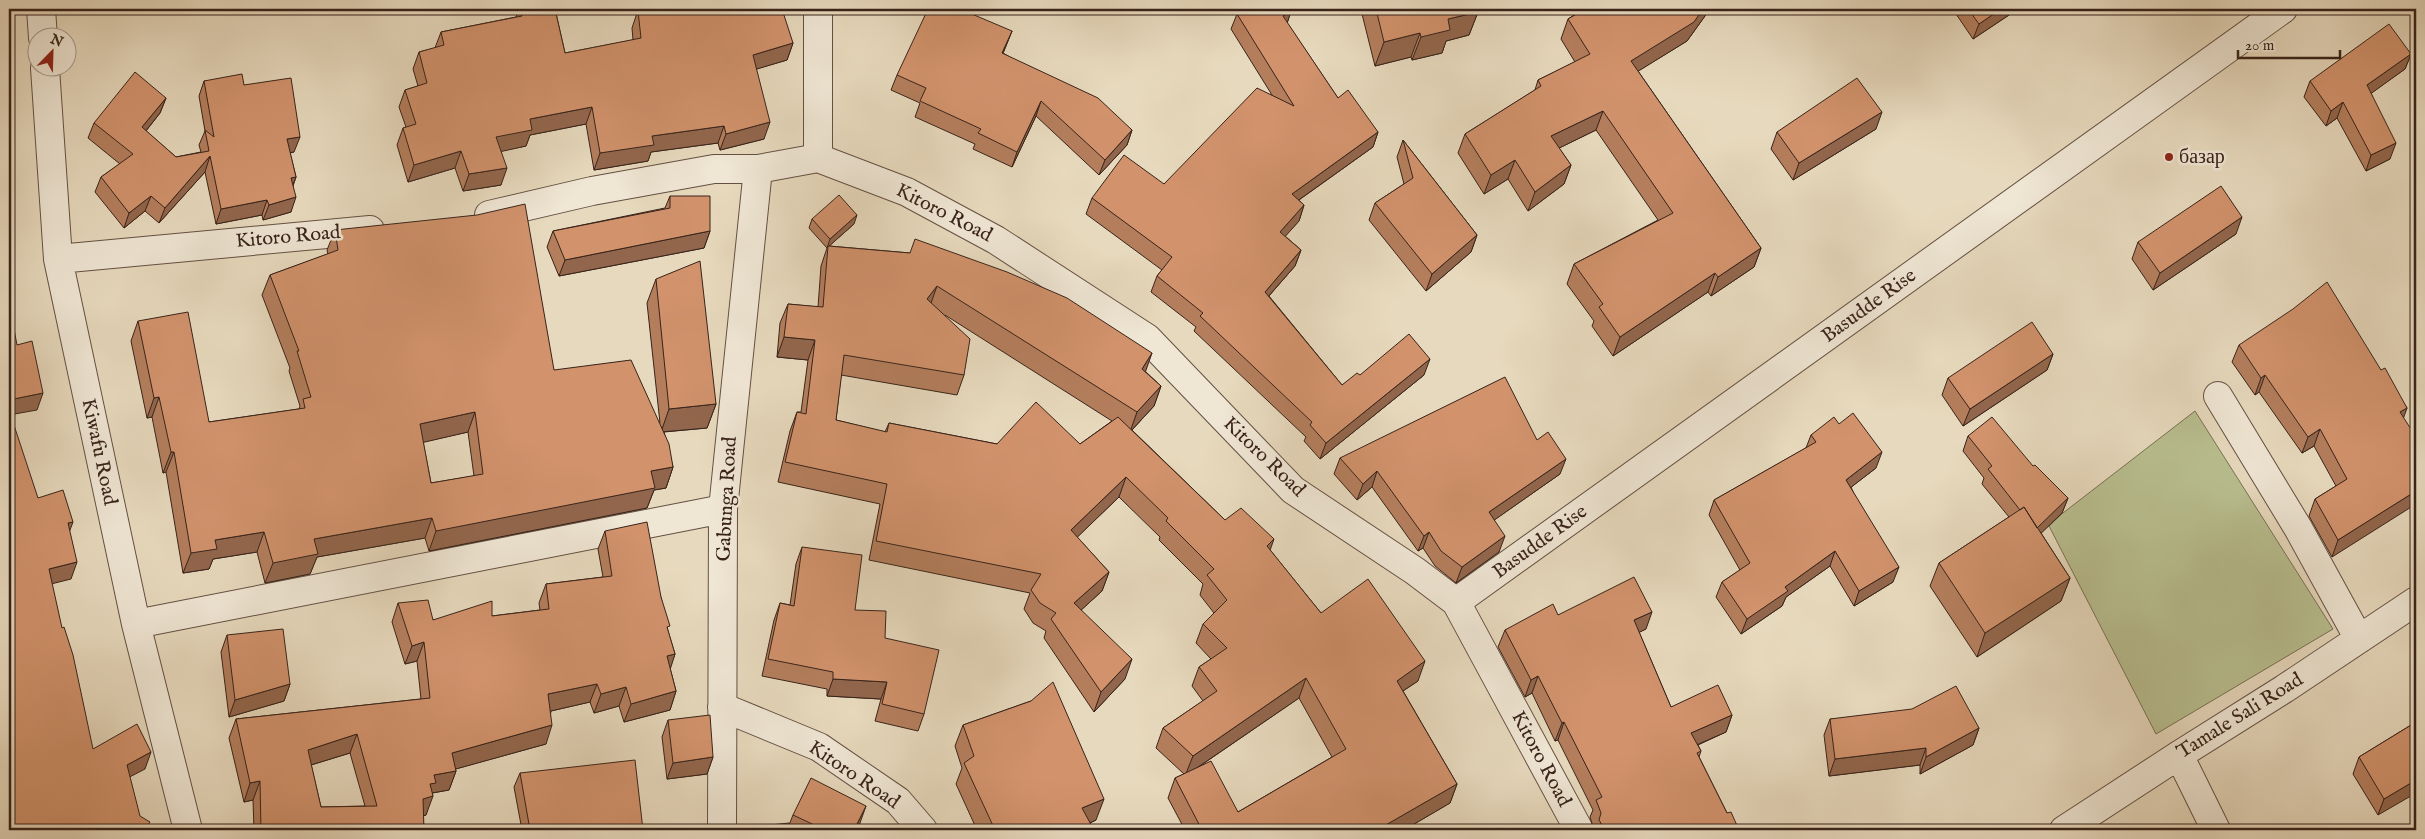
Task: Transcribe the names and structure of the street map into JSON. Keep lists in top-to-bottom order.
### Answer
{
  "streets": {
    "street": [
      "Kitoro Road",
      "Basudde Rise",
      "Kiwafu Road",
      "Gabunga Road",
      "Tamale Sali Road"
    ]
  },
  "crossings": [
    ["Kitoro Road", "Basudde Rise"],
    ["Kitoro Road", "Kiwafu Road"],
    ["Kitoro Road", "Gabunga Road"]
  ],
  "places": ["базар"],
  "scale_bar": "20 m",
  "north": "top right"
}
